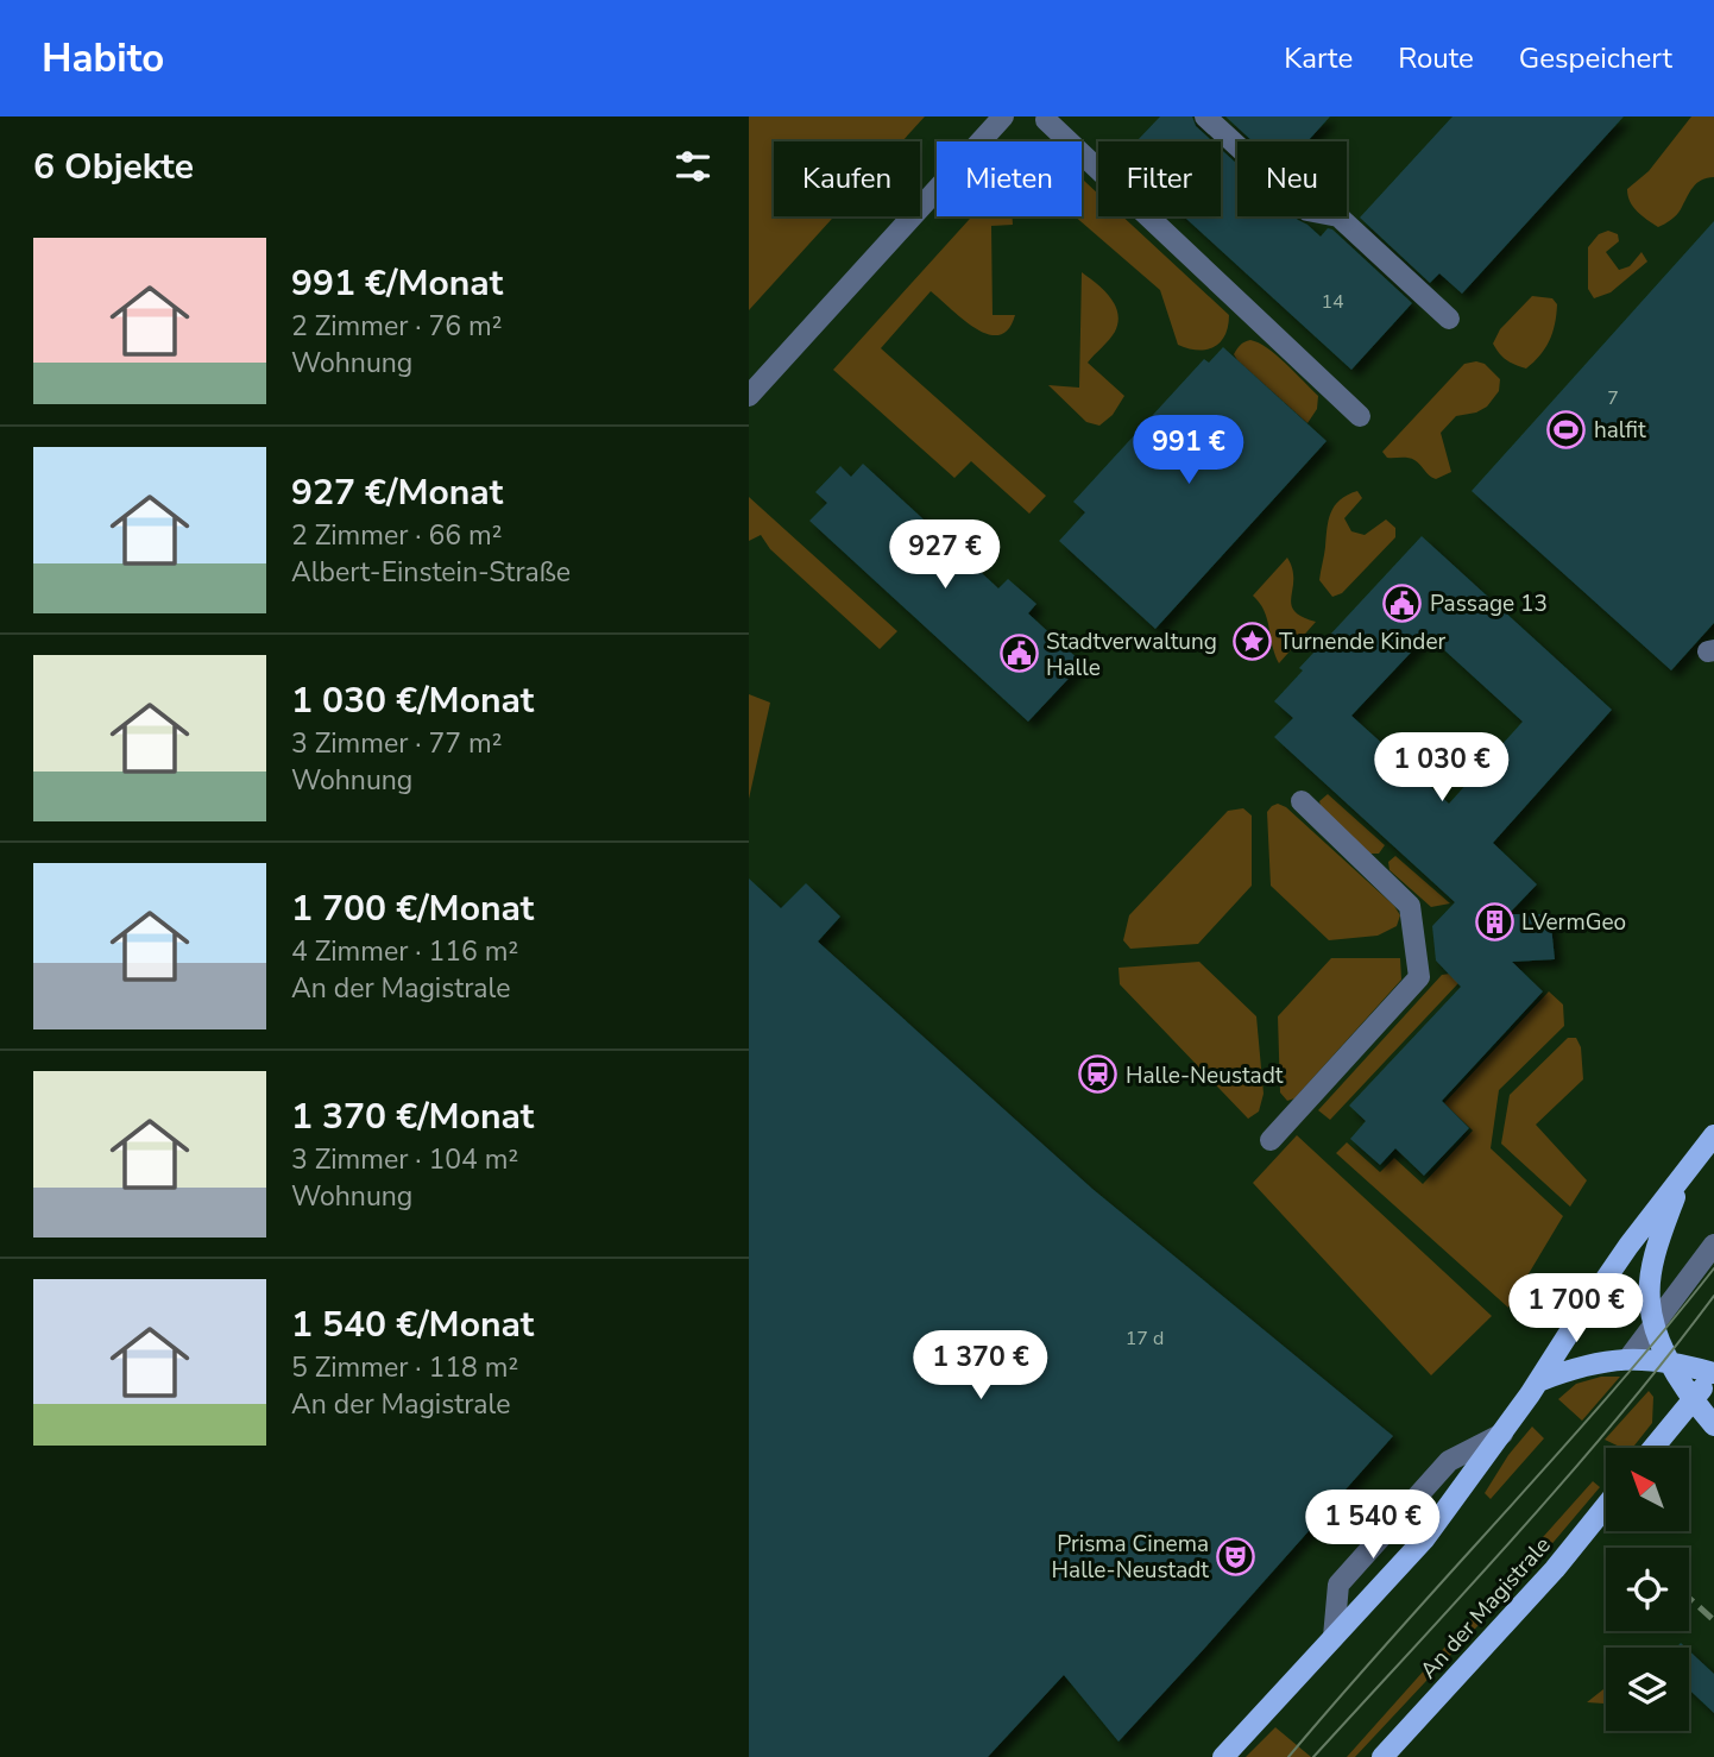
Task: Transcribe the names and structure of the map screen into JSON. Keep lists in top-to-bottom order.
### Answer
{
  "streets": {
    "main road": ["An der Magistrale"]
  },
  "places": {
    "sports": ["halfit"],
    "public building": ["Passage 13", "Stadtverwaltung Halle"],
    "place": ["Turnende Kinder"],
    "building": ["LVermGeo"],
    "station": ["Halle-Neustadt"],
    "theatre": ["Prisma Cinema Halle-Neustadt"]
  },
  "house_numbers": ["14", "7", "17 d"],
  "north": "top left",
  "page": {
    "header": "Habito",
    "nav": ["Karte", "Route", "Gespeichert"],
    "heading": "6 Objekte",
    "chip": [
      "Kaufen",
      "Mieten",
      "Filter",
      "Neu"
    ],
    "list": [
      {
        "name": "991 €/Monat",
        "note": "2 Zimmer · 76 m² · Wohnung"
      },
      {
        "name": "927 €/Monat",
        "note": "2 Zimmer · 66 m² · Albert-Einstein-Straße"
      },
      {
        "name": "1 030 €/Monat",
        "note": "3 Zimmer · 77 m² · Wohnung"
      },
      {
        "name": "1 700 €/Monat",
        "note": "4 Zimmer · 116 m² · An der Magistrale"
      },
      {
        "name": "1 370 €/Monat",
        "note": "3 Zimmer · 104 m² · Wohnung"
      },
      {
        "name": "1 540 €/Monat",
        "note": "5 Zimmer · 118 m² · An der Magistrale"
      }
    ],
    "price": [
      "991 €",
      "927 €",
      "1 030 €",
      "1 700 €",
      "1 370 €",
      "1 540 €"
    ]
  }
}
